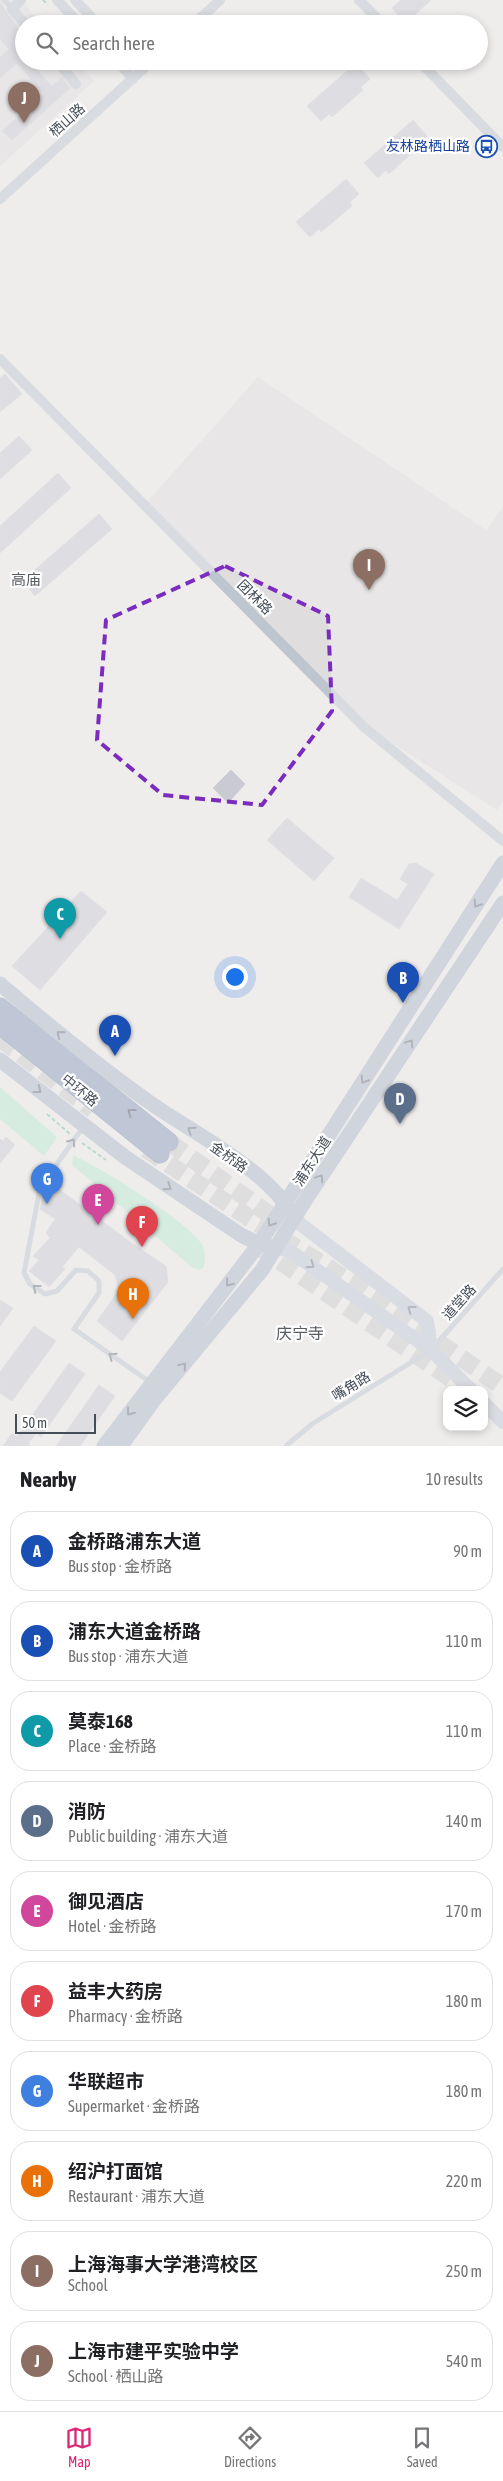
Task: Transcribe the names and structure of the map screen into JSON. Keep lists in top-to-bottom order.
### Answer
{
  "streets": {
    "highway": ["中环路"],
    "main road": ["金桥路", "浦东大道"],
    "street": ["栖山路", "团林路"],
    "lane": ["道堂路", "嘴角路"]
  },
  "crossings": [
    ["金桥路", "浦东大道"],
    ["金桥路", "道堂路"],
    ["金桥路", "嘴角路"],
    ["道堂路", "嘴角路"]
  ],
  "districts": ["高庙", "庆宁寺"],
  "places": {
    "bus stop": ["友林路栖山路"]
  },
  "scale_bar": "50 m",
  "page": {
    "search": "Search here",
    "pins": [
      "J",
      "I",
      "C",
      "B",
      "A",
      "D",
      "G",
      "E",
      "F",
      "H"
    ],
    "scale": "50 m",
    "heading": ["Nearby", "10 results"],
    "list": [
      {
        "mark": "A",
        "name": "金桥路浦东大道",
        "note": "Bus stop · 金桥路",
        "value": "90 m"
      },
      {
        "mark": "B",
        "name": "浦东大道金桥路",
        "note": "Bus stop · 浦东大道",
        "value": "110 m"
      },
      {
        "mark": "C",
        "name": "莫泰168",
        "note": "Place · 金桥路",
        "value": "110 m"
      },
      {
        "mark": "D",
        "name": "消防",
        "note": "Public building · 浦东大道",
        "value": "140 m"
      },
      {
        "mark": "E",
        "name": "御见酒店",
        "note": "Hotel · 金桥路",
        "value": "170 m"
      },
      {
        "mark": "F",
        "name": "益丰大药房",
        "note": "Pharmacy · 金桥路",
        "value": "180 m"
      },
      {
        "mark": "G",
        "name": "华联超市",
        "note": "Supermarket · 金桥路",
        "value": "180 m"
      },
      {
        "mark": "H",
        "name": "绍沪打面馆",
        "note": "Restaurant · 浦东大道",
        "value": "220 m"
      },
      {
        "mark": "I",
        "name": "上海海事大学港湾校区",
        "note": "School",
        "value": "250 m"
      },
      {
        "mark": "J",
        "name": "上海市建平实验中学",
        "note": "School · 栖山路",
        "value": "540 m"
      }
    ],
    "nav": ["Map", "Directions", "Saved"]
  }
}
